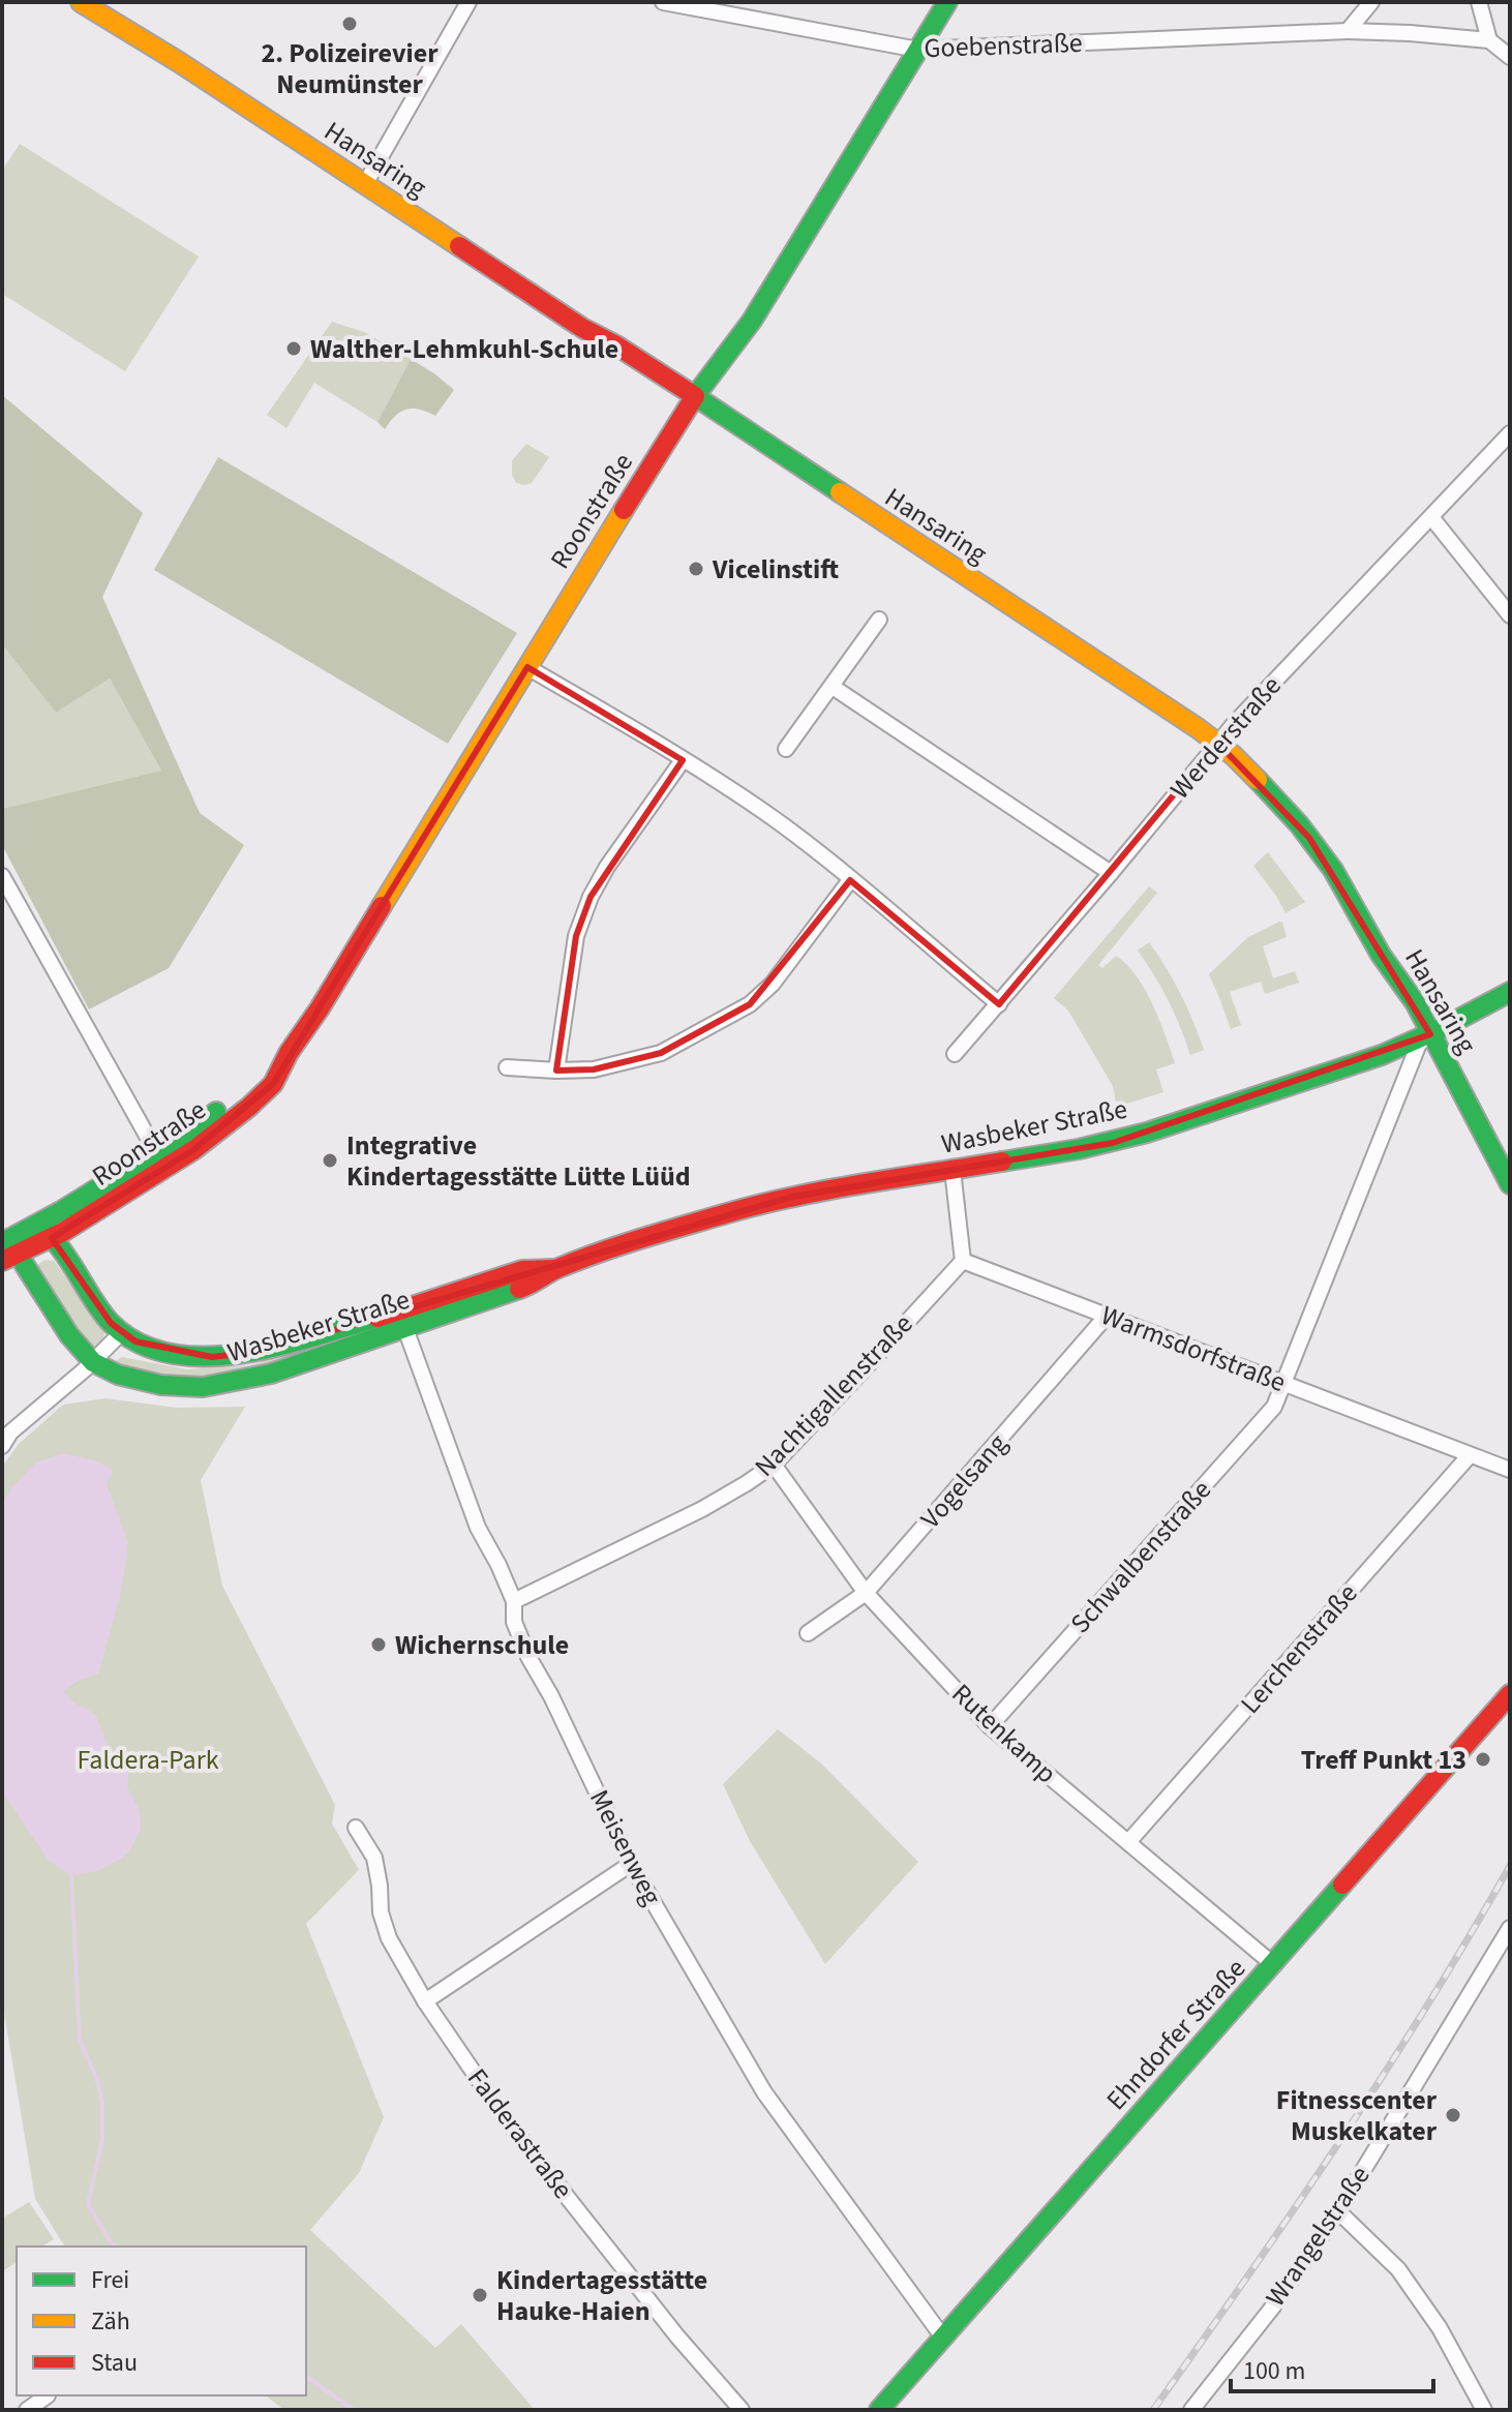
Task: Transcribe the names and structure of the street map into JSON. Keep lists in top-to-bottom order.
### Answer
{
  "streets": {
    "street": [
      "Goebenstraße",
      "Hansaring",
      "Roonstraße",
      "Werderstraße",
      "Wasbeker Straße",
      "Warmsdorfstraße",
      "Nachtigallenstraße",
      "Vogelsang",
      "Schwalbenstraße",
      "Lerchenstraße",
      "Rutenkamp",
      "Meisenweg",
      "Ehndorfer Straße",
      "Falderastraße",
      "Wrangelstraße"
    ]
  },
  "crossings": [
    ["Goebenstraße", "Roonstraße"],
    ["Hansaring", "Roonstraße"],
    ["Hansaring", "Werderstraße"],
    ["Hansaring", "Wasbeker Straße"],
    ["Hansaring", "Schwalbenstraße"],
    ["Roonstraße", "Wasbeker Straße"],
    ["Wasbeker Straße", "Schwalbenstraße"],
    ["Wasbeker Straße", "Meisenweg"],
    ["Warmsdorfstraße", "Nachtigallenstraße"],
    ["Warmsdorfstraße", "Vogelsang"],
    ["Warmsdorfstraße", "Schwalbenstraße"],
    ["Warmsdorfstraße", "Lerchenstraße"],
    ["Nachtigallenstraße", "Rutenkamp"],
    ["Nachtigallenstraße", "Meisenweg"],
    ["Vogelsang", "Rutenkamp"],
    ["Schwalbenstraße", "Rutenkamp"],
    ["Lerchenstraße", "Rutenkamp"],
    ["Rutenkamp", "Ehndorfer Straße"],
    ["Meisenweg", "Ehndorfer Straße"]
  ],
  "parks": ["Faldera-Park"],
  "places": [
    "2. Polizeirevier Neumünster",
    "Walther-Lehmkuhl-Schule",
    "Vicelinstift",
    "Integrative Kindertagesstätte Lütte Lüüd",
    "Wichernschule",
    "Treff Punkt 13",
    "Fitnesscenter Muskelkater",
    "Kindertagesstätte Hauke-Haien"
  ],
  "legend": ["Frei", "Zäh", "Stau"],
  "scale_bar": "100 m"
}
